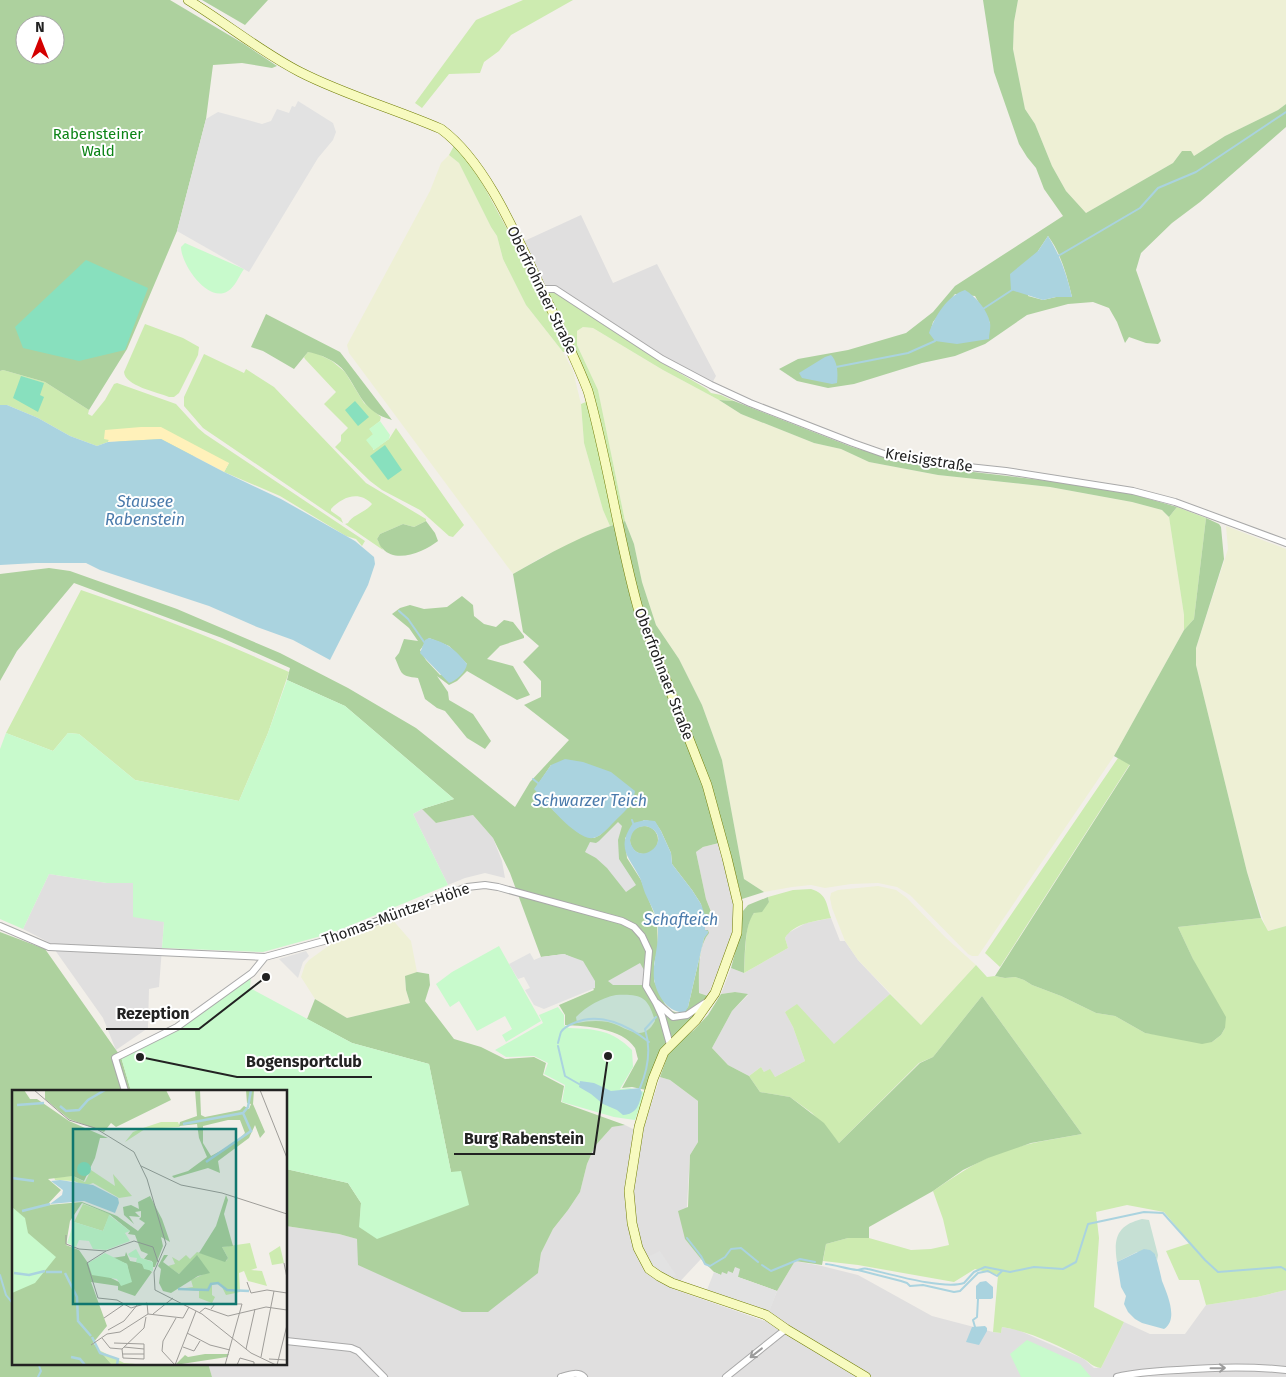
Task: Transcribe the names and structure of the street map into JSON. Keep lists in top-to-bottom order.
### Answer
{
  "streets": {
    "main road": ["Oberfrohnaer Straße"],
    "street": ["Kreisigstraße", "Thomas-Müntzer-Höhe"]
  },
  "crossings": [
    ["Oberfrohnaer Straße", "Kreisigstraße"],
    ["Oberfrohnaer Straße", "Thomas-Müntzer-Höhe"]
  ],
  "water": ["Stausee Rabenstein", "Schwarzer Teich", "Schafteich"],
  "parks": ["Rabensteiner Wald"],
  "places": ["Rezeption", "Burg Rabenstein", "Bogensportclub"],
  "north": "top"
}
